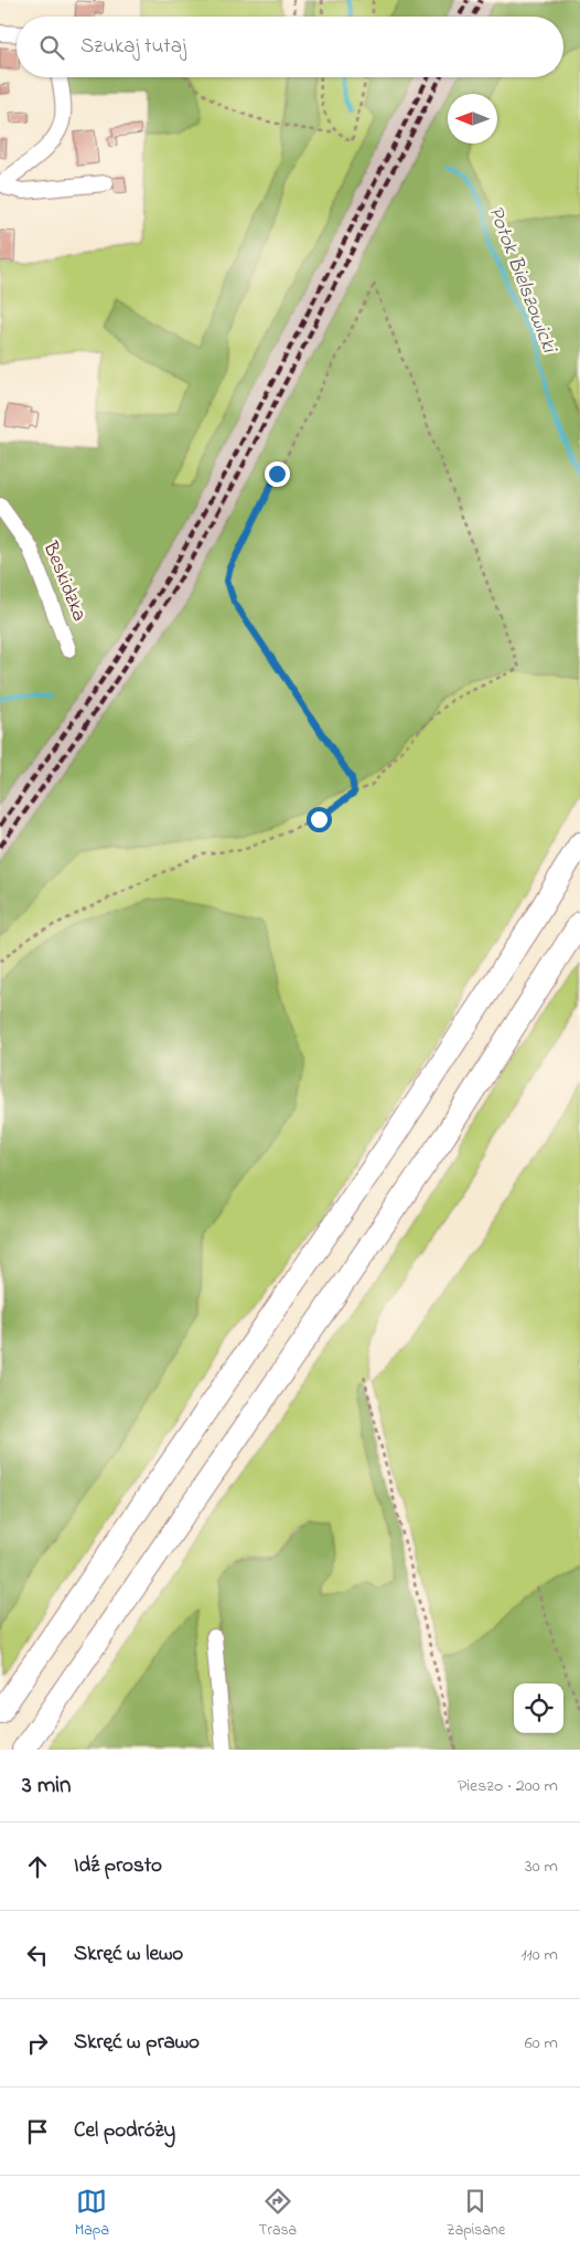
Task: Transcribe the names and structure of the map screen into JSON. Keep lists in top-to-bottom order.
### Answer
{
  "streets": {
    "street": ["Beskidzka"]
  },
  "water": ["Potok Bielszowicki"],
  "north": "left",
  "page": {
    "search": "Szukaj tutaj",
    "heading": ["3 min", "Pieszo · 200 m"],
    "list": [
      ["Idź prosto", "30 m"],
      ["Skręć w lewo", "110 m"],
      ["Skręć w prawo", "60 m"],
      "Cel podróży"
    ],
    "nav": ["Mapa", "Trasa", "Zapisane"]
  }
}
